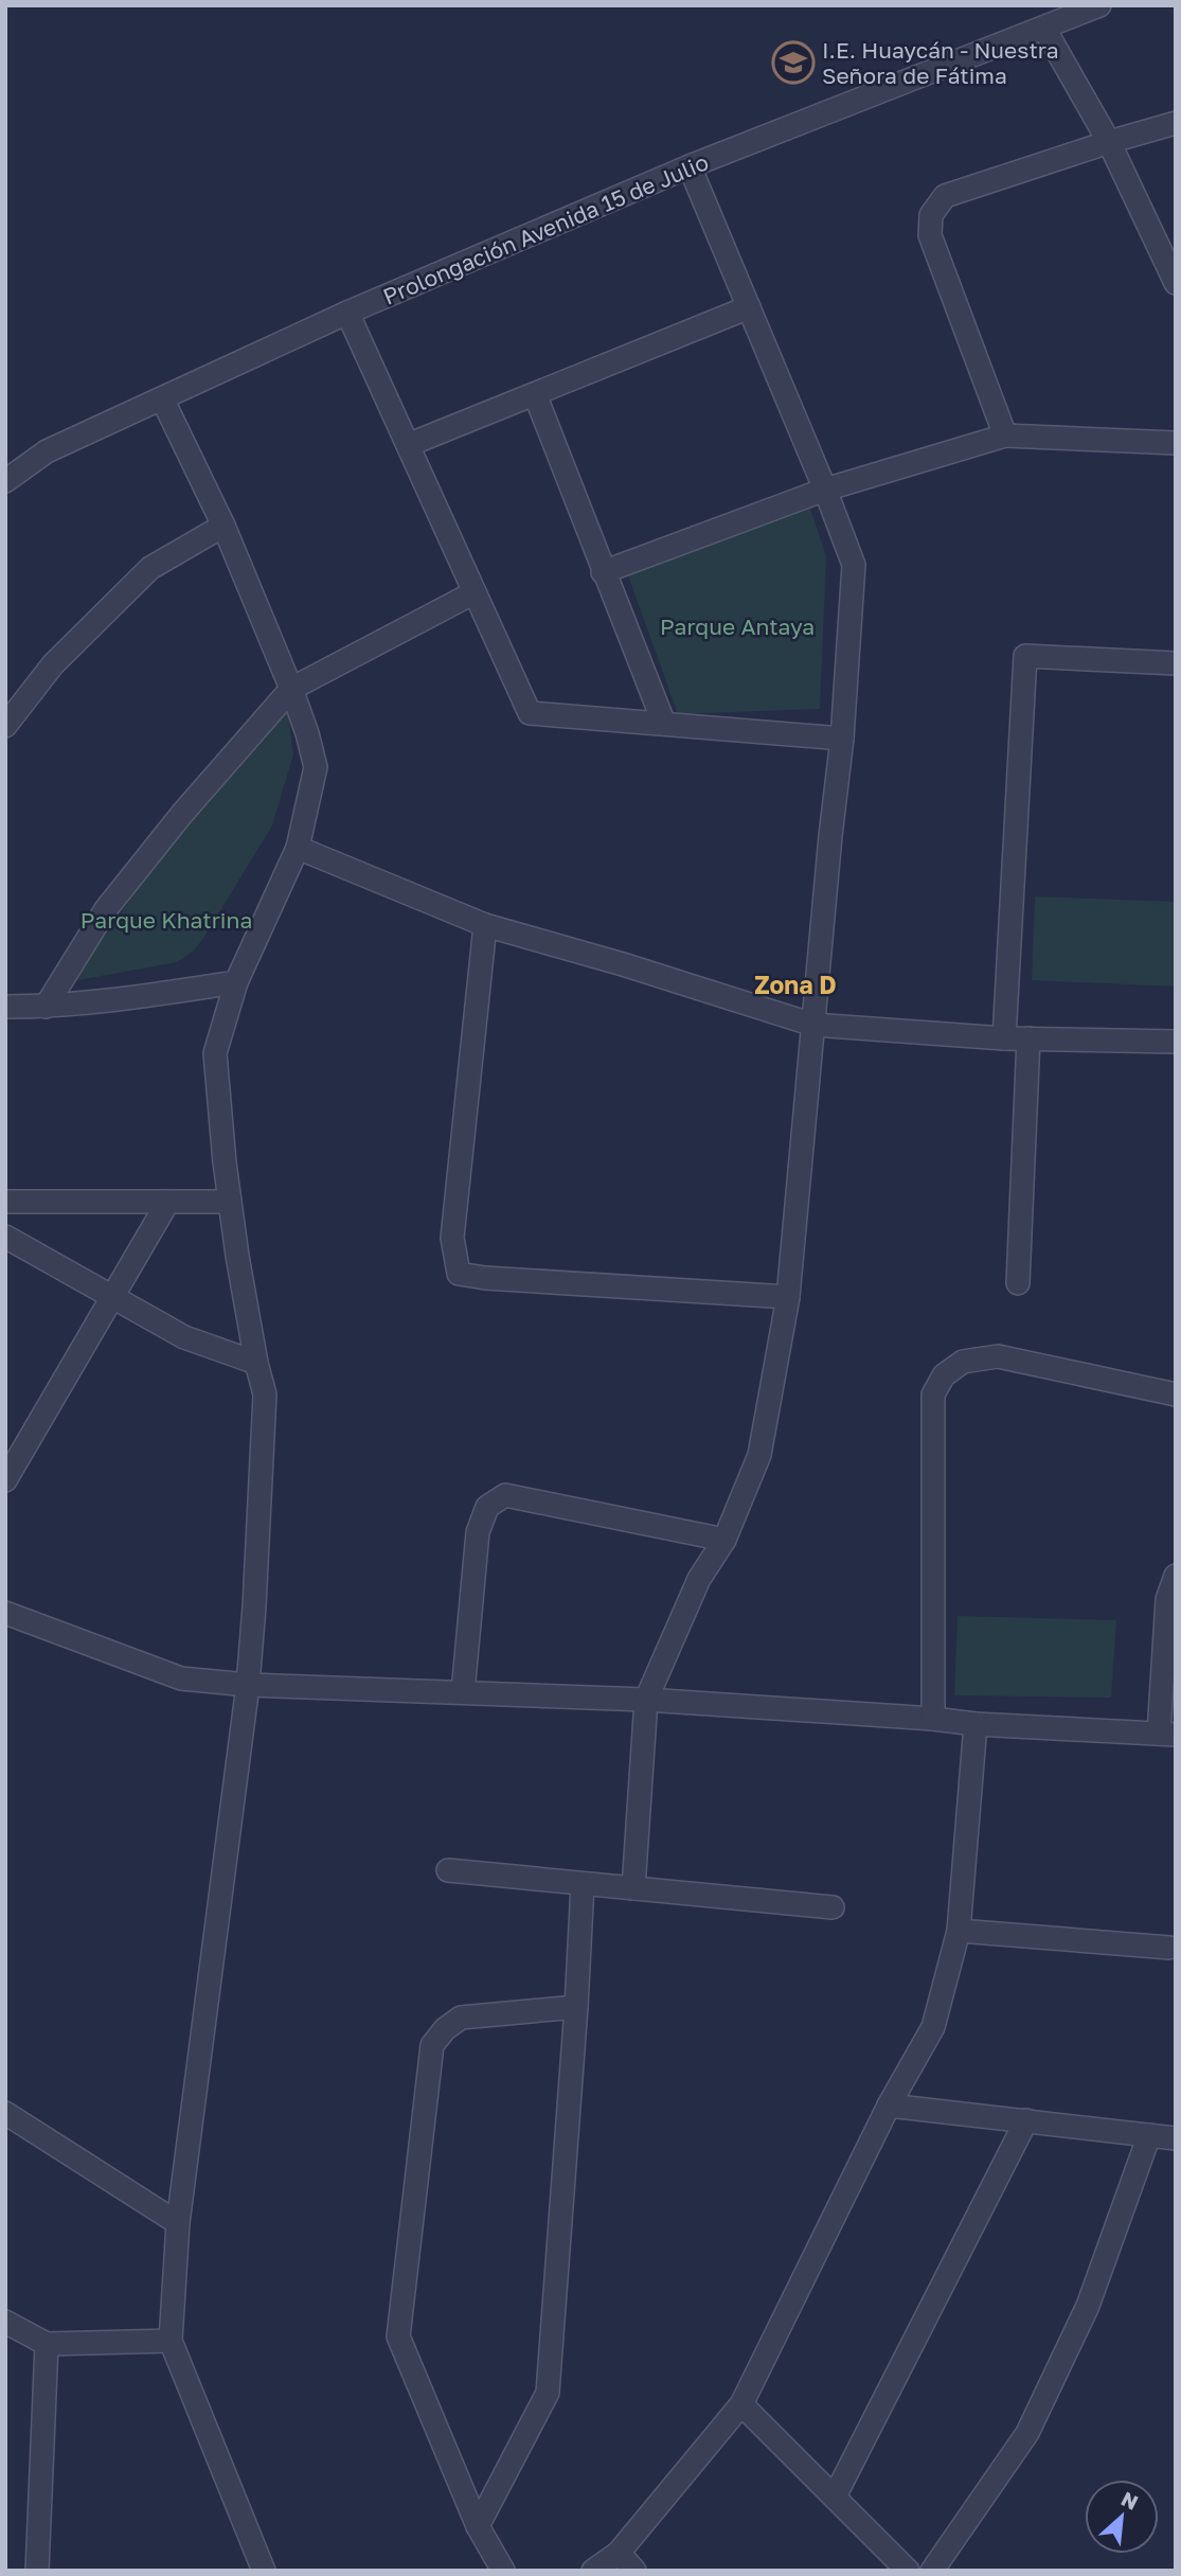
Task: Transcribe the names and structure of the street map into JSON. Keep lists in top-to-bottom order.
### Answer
{
  "streets": {
    "street": ["Prolongación Avenida 15 de Julio"]
  },
  "districts": ["Zona D"],
  "parks": ["Parque Antaya", "Parque Khatrina"],
  "places": {
    "school or university": ["I.E. Huaycán - Nuestra Señora de Fátima"]
  },
  "north": "top right"
}
